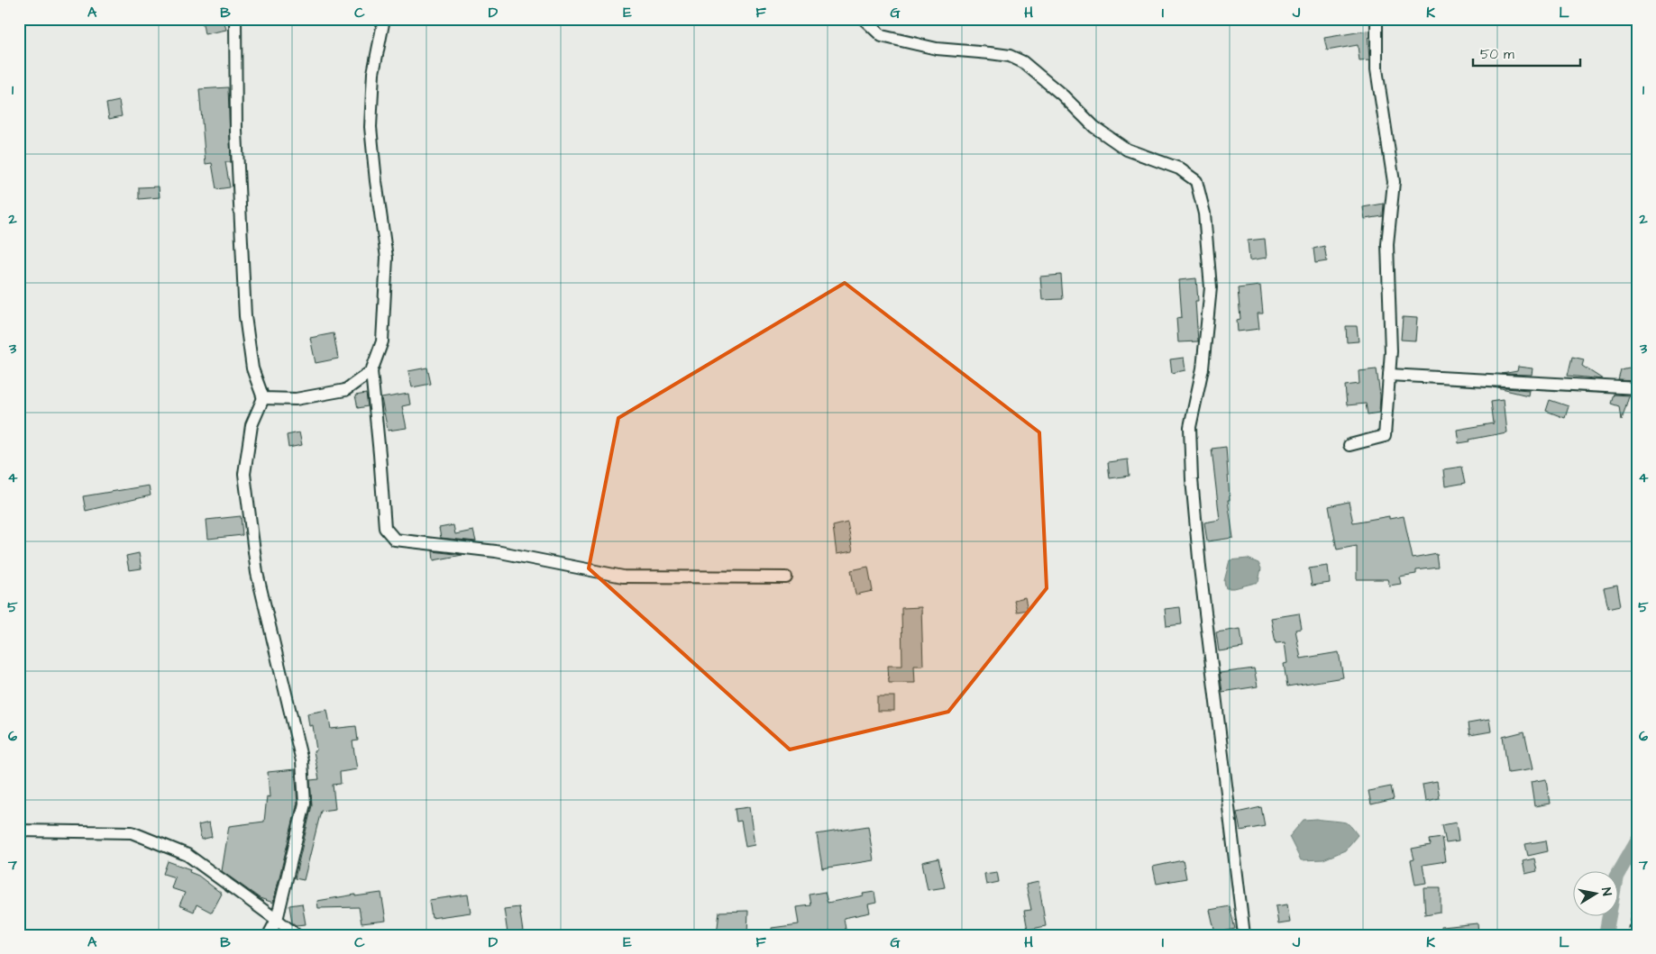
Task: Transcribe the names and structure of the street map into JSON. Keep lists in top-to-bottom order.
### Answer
{
  "scale_bar": "50 m",
  "north": "right",
  "grid": {
    "columns": [
      "A",
      "B",
      "C",
      "D",
      "E",
      "F",
      "G",
      "H",
      "I",
      "J",
      "K",
      "L"
    ],
    "rows": [
      "1",
      "2",
      "3",
      "4",
      "5",
      "6",
      "7"
    ]
  }
}
